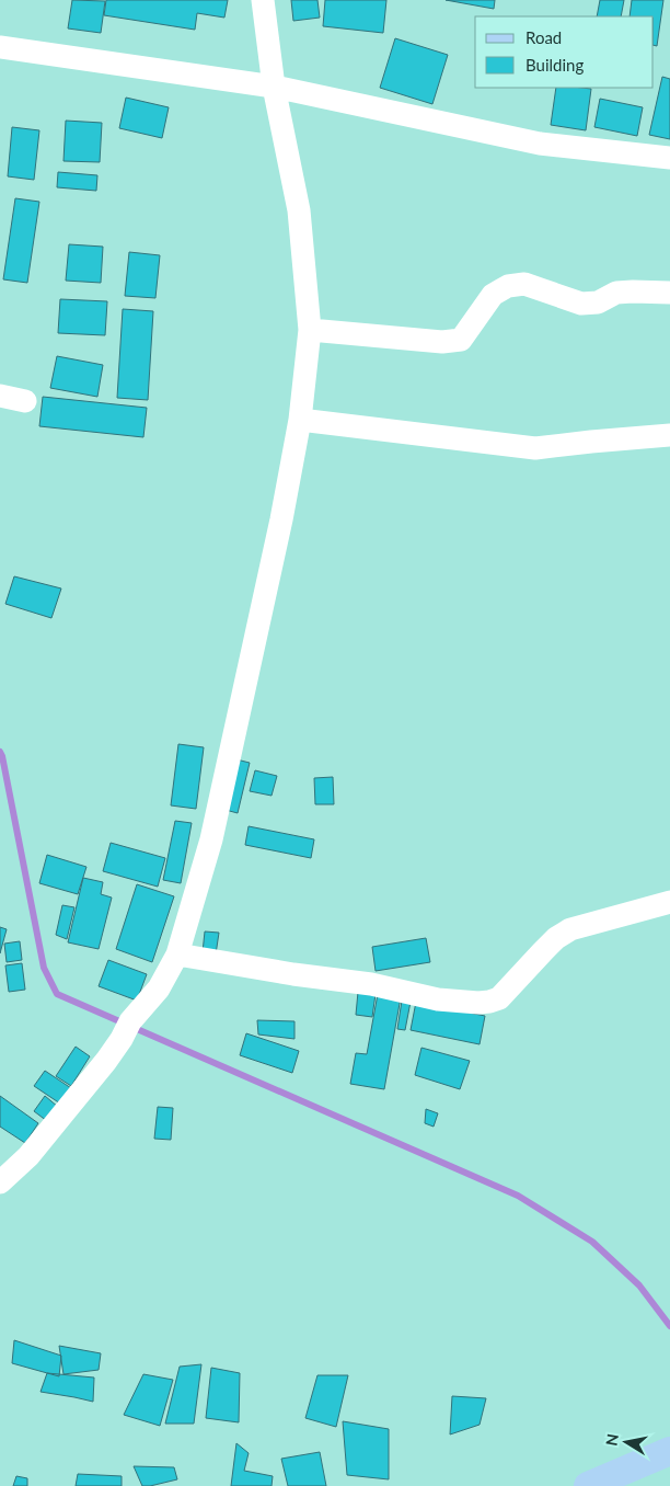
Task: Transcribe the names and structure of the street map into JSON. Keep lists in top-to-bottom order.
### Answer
{
  "legend": ["Road", "Building"],
  "north": "left"
}
